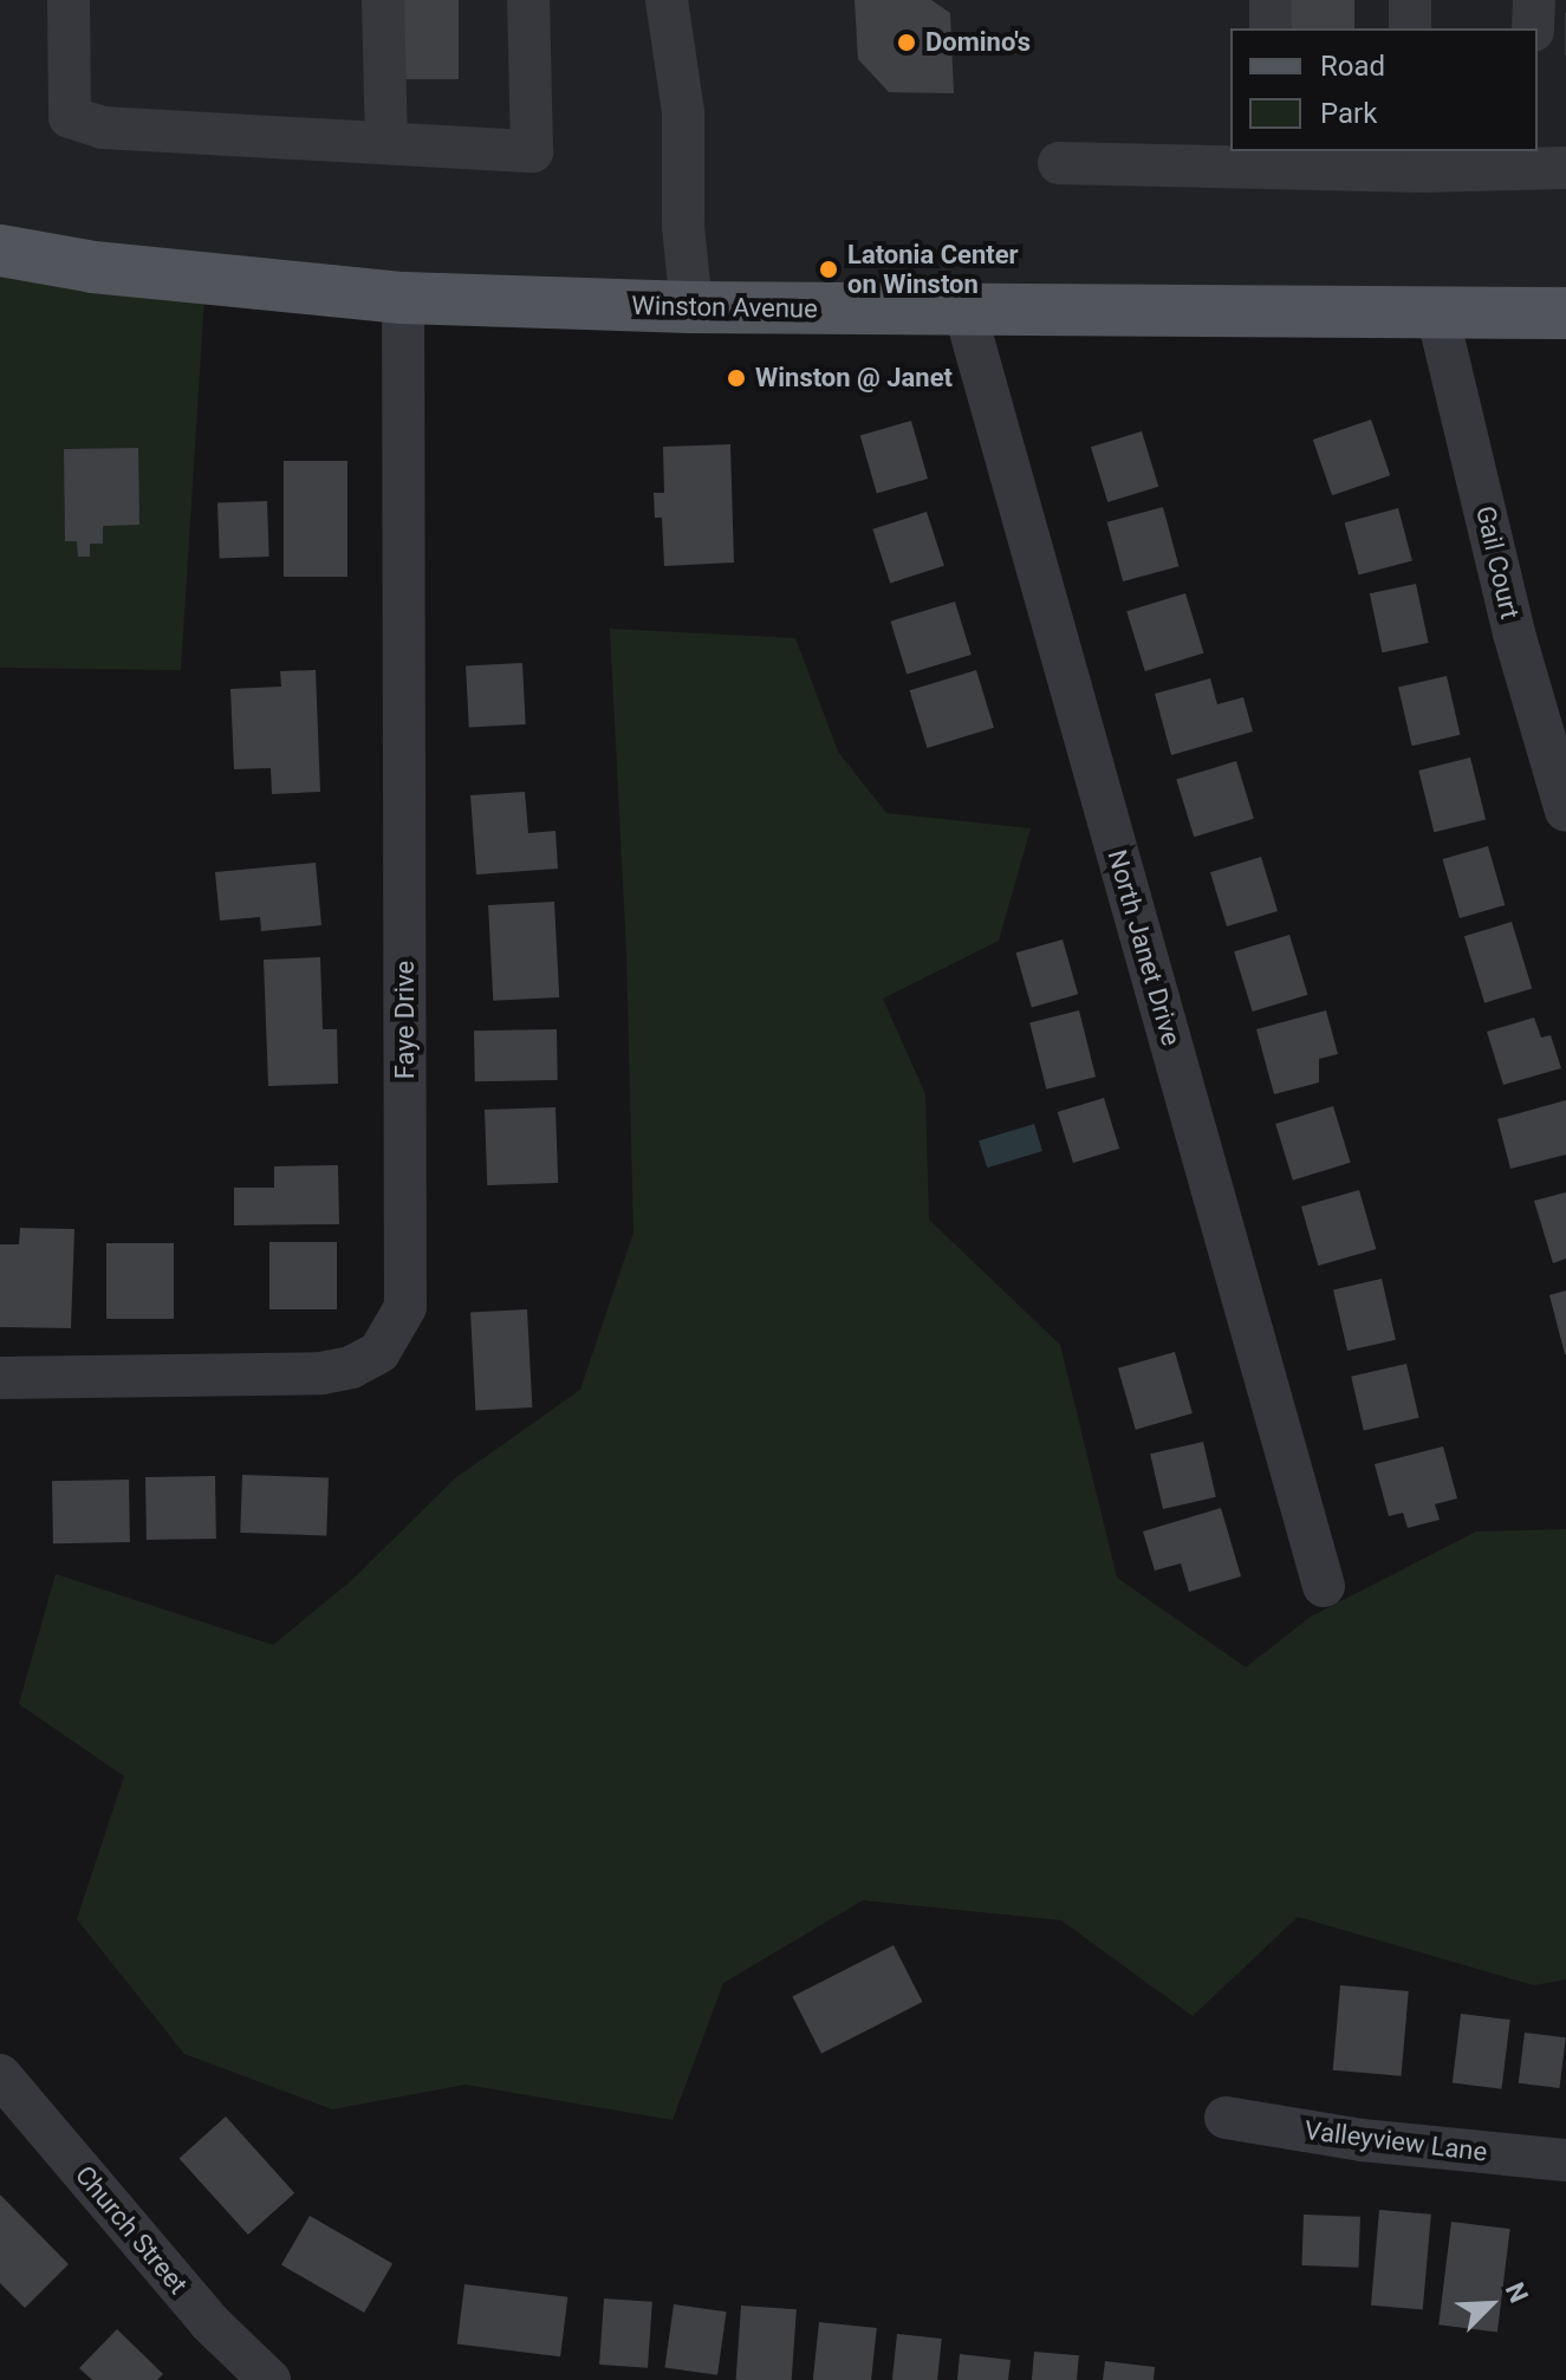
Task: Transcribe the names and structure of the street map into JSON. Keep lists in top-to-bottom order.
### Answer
{
  "streets": {
    "main road": ["Winston Avenue"],
    "street": [
      "Gail Court",
      "North Janet Drive",
      "Faye Drive",
      "Valleyview Lane",
      "Church Street"
    ]
  },
  "crossings": [
    ["Winston Avenue", "Gail Court"],
    ["Winston Avenue", "North Janet Drive"],
    ["Winston Avenue", "Faye Drive"]
  ],
  "places": ["Domino's", "Latonia Center on Winston", "Winston @ Janet"],
  "legend": ["Road", "Park"],
  "north": "top right"
}
